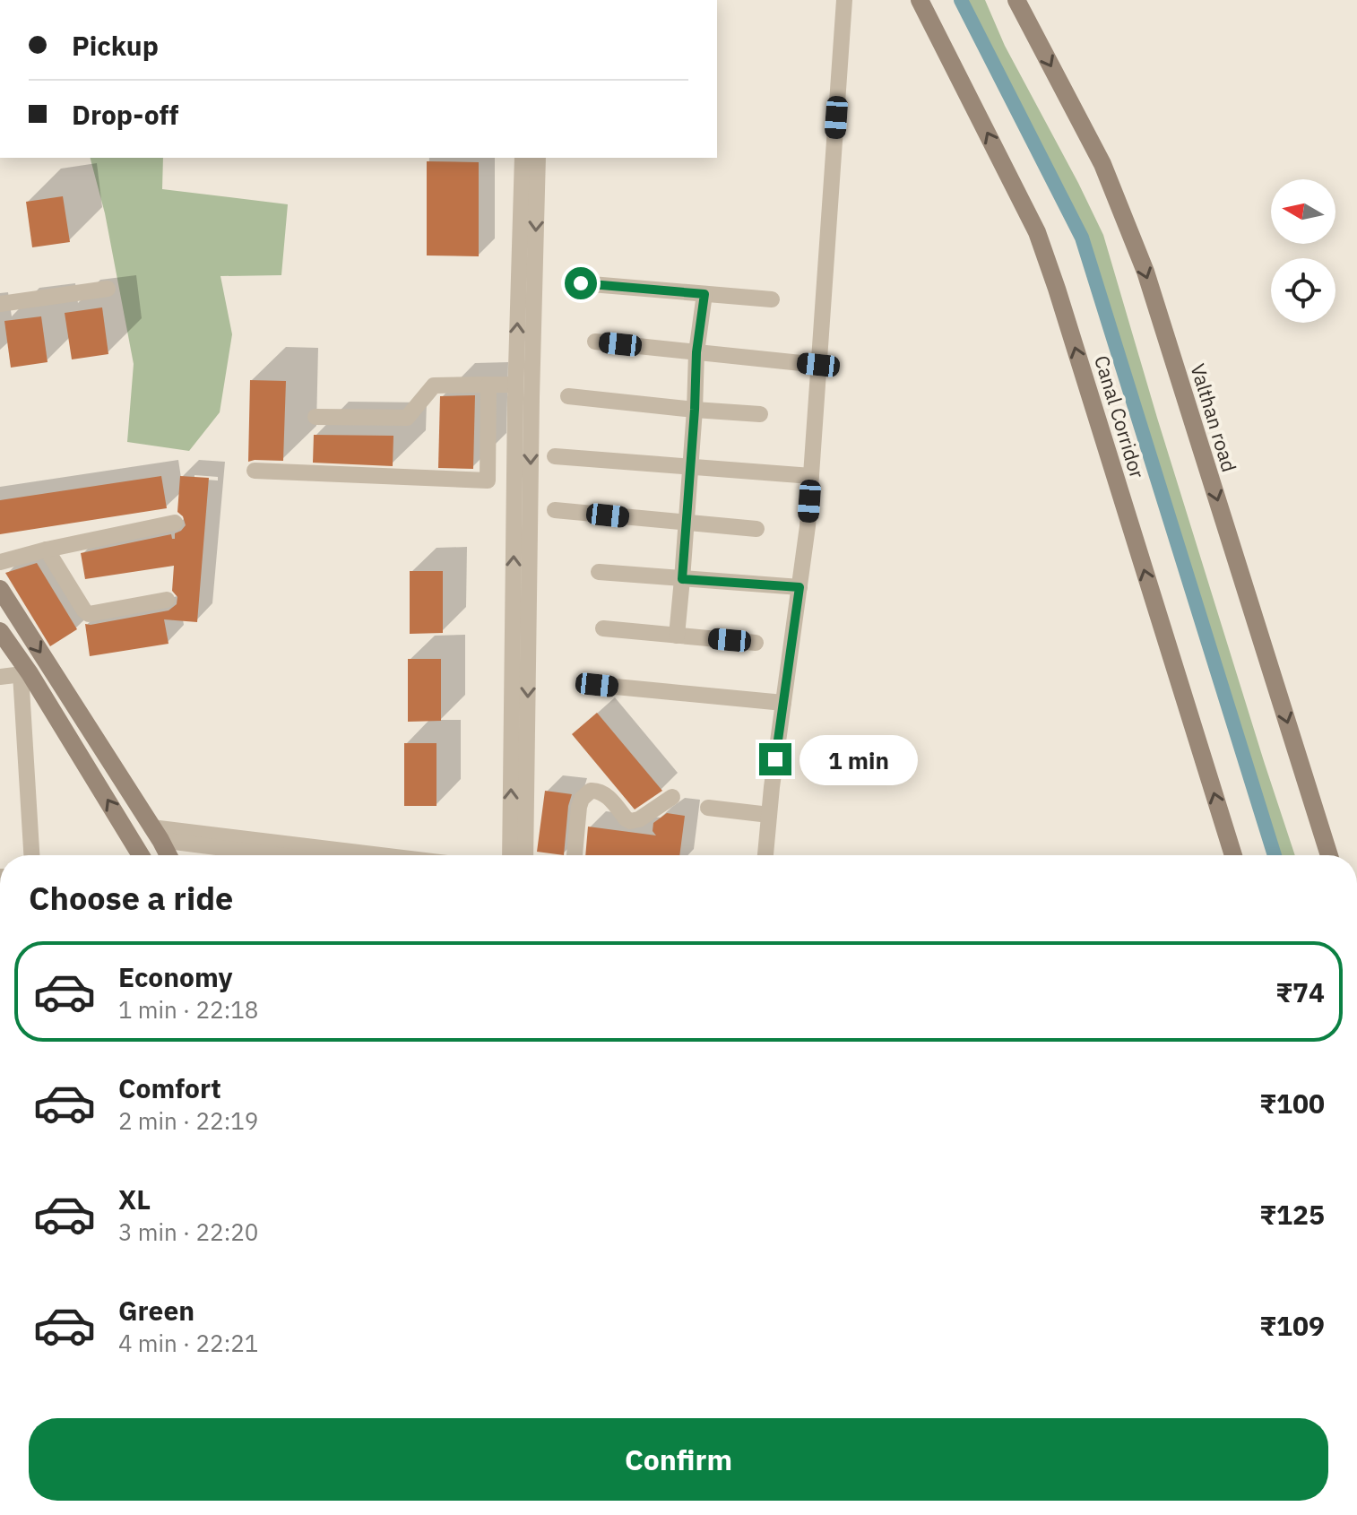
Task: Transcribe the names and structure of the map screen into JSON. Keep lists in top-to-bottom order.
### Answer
{
  "streets": {
    "main road": ["Canal Corridor", "Valthan road"]
  },
  "one_way": ["Canal Corridor", "Valthan road"],
  "north": "left",
  "page": {
    "banner": ["Pickup", "Drop-off"],
    "bubble": "1 min",
    "heading": "Choose a ride",
    "list": [
      {
        "name": "Economy",
        "note": "1 min · 22:18",
        "value": "₹74"
      },
      {
        "name": "Comfort",
        "note": "2 min · 22:19",
        "value": "₹100"
      },
      {
        "name": "XL",
        "note": "3 min · 22:20",
        "value": "₹125"
      },
      {
        "name": "Green",
        "note": "4 min · 22:21",
        "value": "₹109"
      }
    ],
    "buttons": "Confirm"
  }
}
